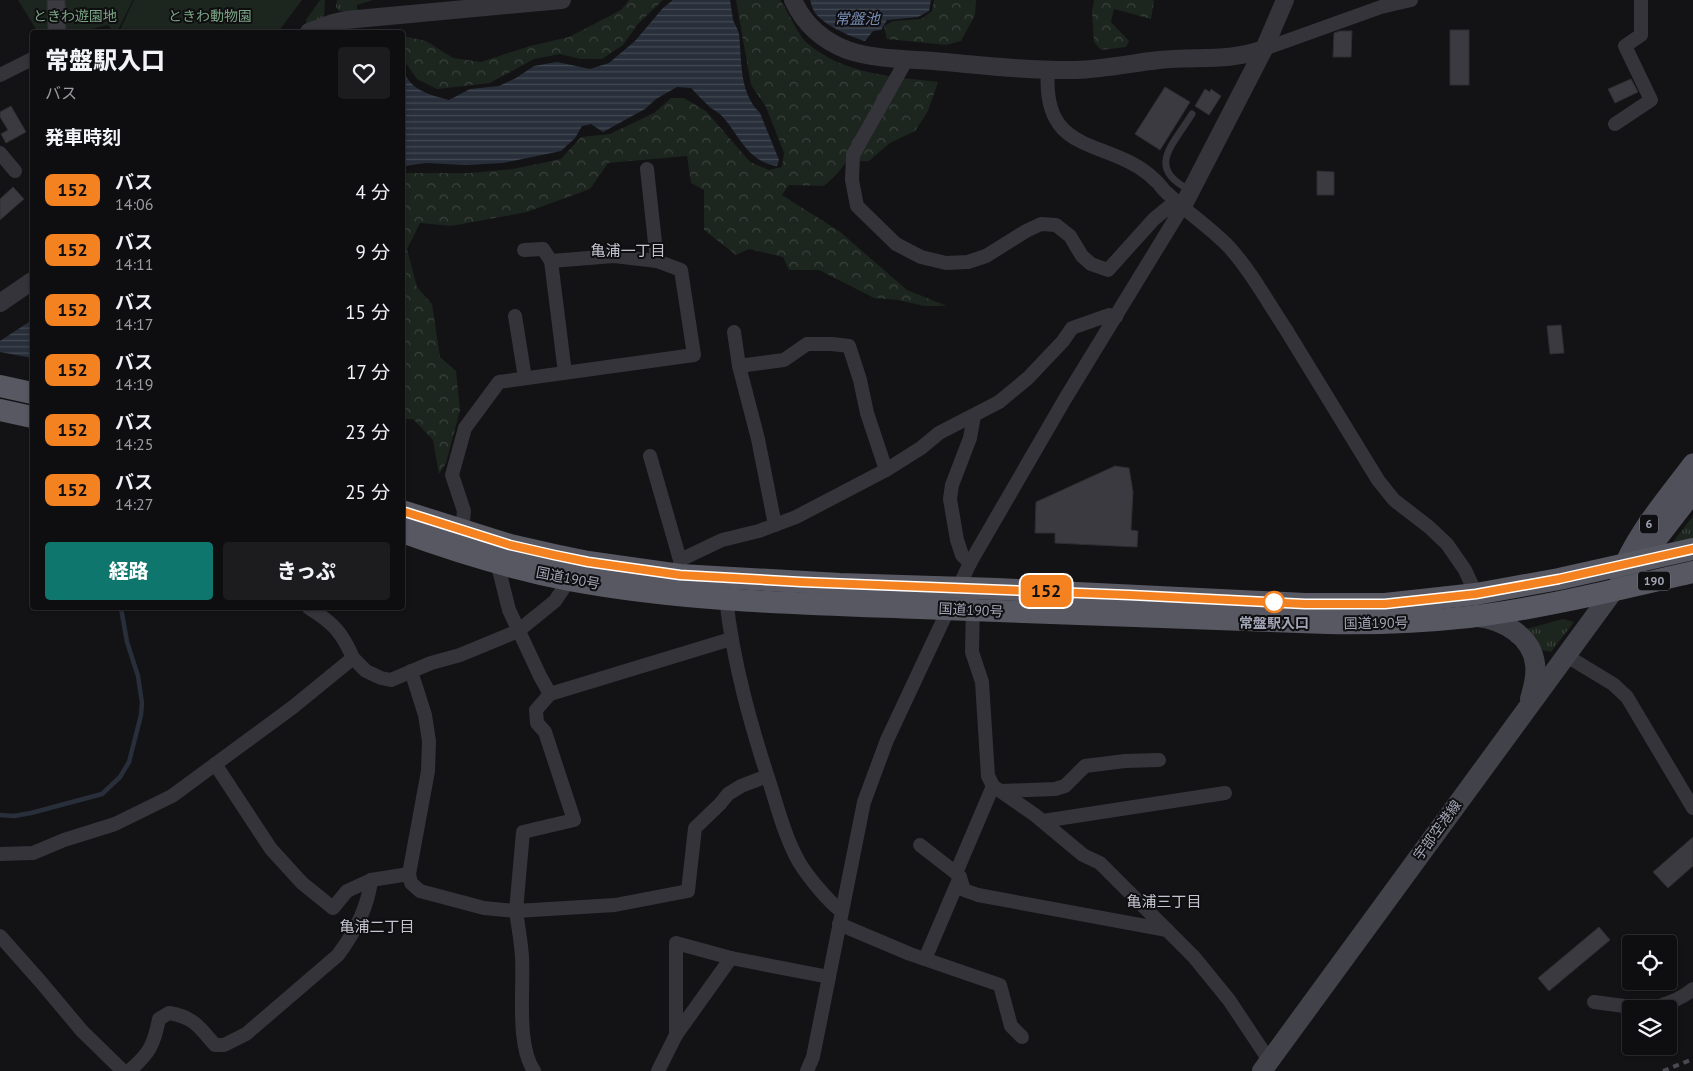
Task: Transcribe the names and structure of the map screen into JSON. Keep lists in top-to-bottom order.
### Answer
{
  "streets": {
    "highway": ["国道190号", "190"],
    "main road": ["6", "宇部空港線"]
  },
  "crossings": [
    ["6", "国道190号"],
    ["6", "宇部空港線"],
    ["国道190号", "宇部空港線"]
  ],
  "districts": ["亀浦一丁目", "亀浦三丁目", "亀浦二丁目"],
  "water": ["常盤池"],
  "parks": ["ときわ遊園地", "ときわ動物園"],
  "places": ["常盤駅入口"],
  "lines": ["bus line 152"],
  "page": {
    "on_map": "152",
    "heading": [
      ["常盤駅入口", "バス"],
      "発車時刻"
    ],
    "list": [
      {
        "mark": "152",
        "name": "バス",
        "note": "14:06",
        "value": "4 分"
      },
      {
        "mark": "152",
        "name": "バス",
        "note": "14:11",
        "value": "9 分"
      },
      {
        "mark": "152",
        "name": "バス",
        "note": "14:17",
        "value": "15 分"
      },
      {
        "mark": "152",
        "name": "バス",
        "note": "14:19",
        "value": "17 分"
      },
      {
        "mark": "152",
        "name": "バス",
        "note": "14:25",
        "value": "23 分"
      },
      {
        "mark": "152",
        "name": "バス",
        "note": "14:27",
        "value": "25 分"
      }
    ],
    "buttons": ["経路", "きっぷ"]
  }
}
